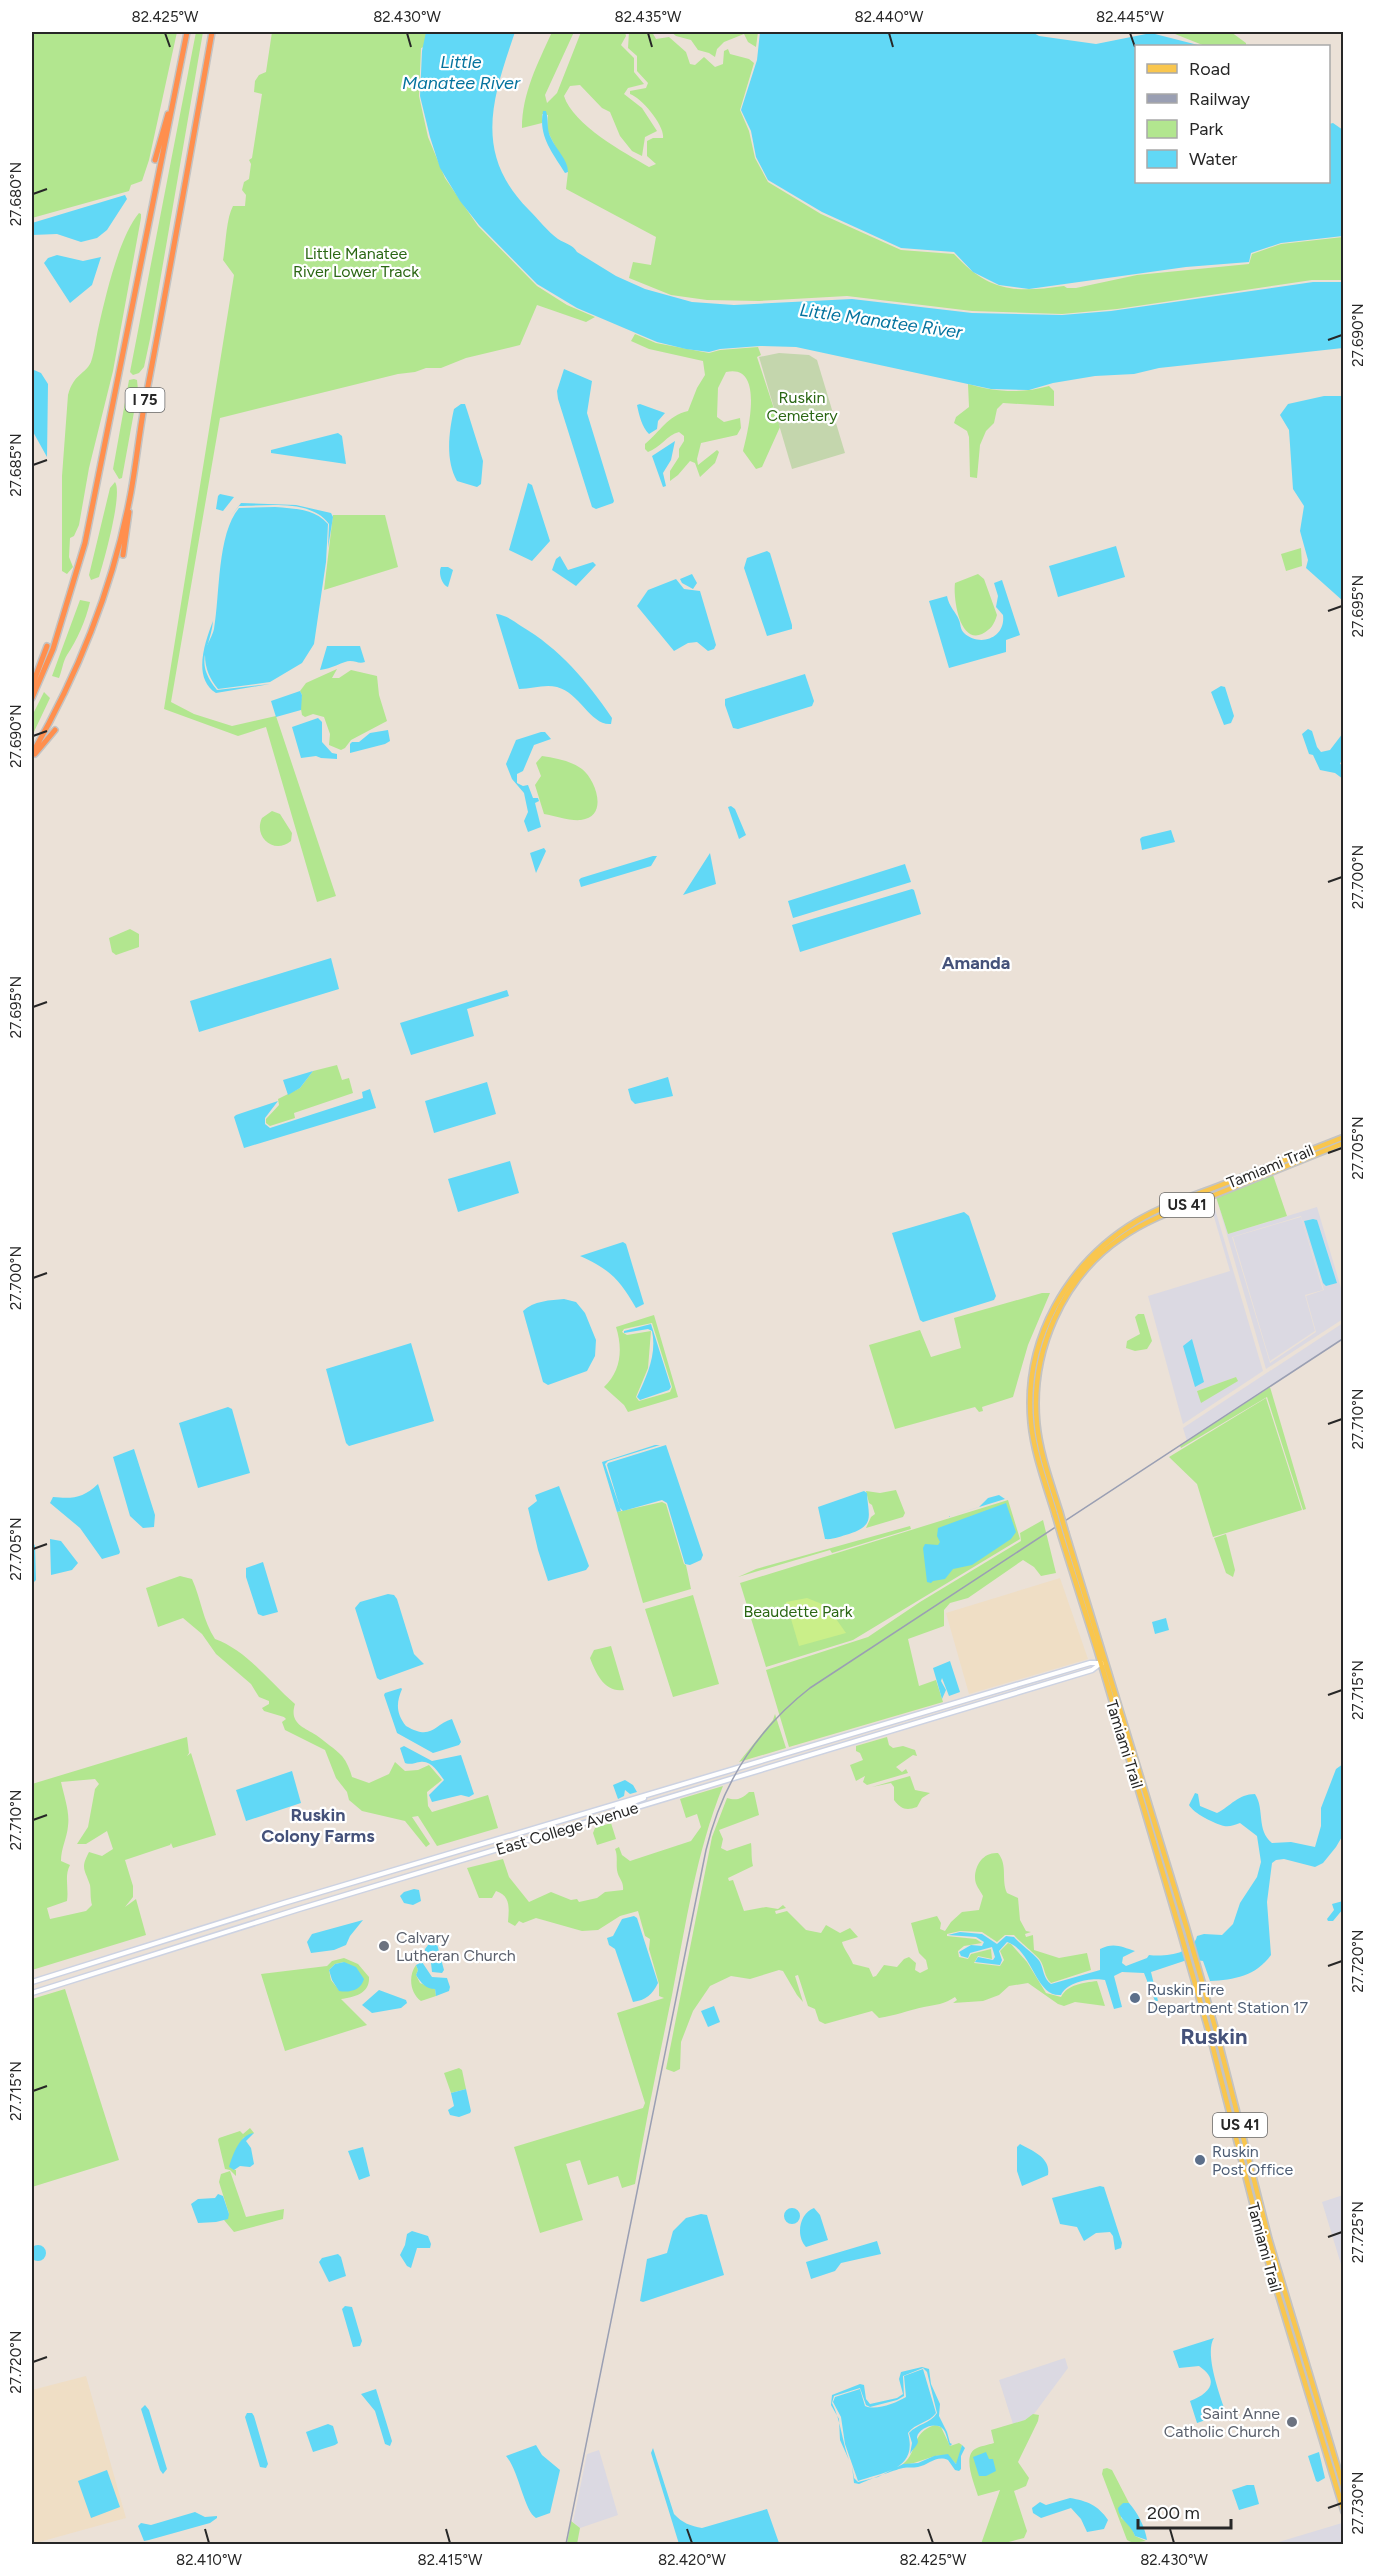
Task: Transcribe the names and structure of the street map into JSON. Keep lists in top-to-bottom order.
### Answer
{
  "streets": {
    "highway": ["I 75"],
    "main road": ["Tamiami Trail", "US 41", "East College Avenue"]
  },
  "crossings": [
    ["Tamiami Trail", "East College Avenue"]
  ],
  "districts": ["Amanda", "Ruskin Colony Farms", "Ruskin"],
  "water": ["Little Manatee River"],
  "parks": ["Little Manatee River Lower Track", "Ruskin Cemetery", "Beaudette Park"],
  "places": [
    "Calvary Lutheran Church",
    "Ruskin Fire Department Station 17",
    "Ruskin Post Office",
    "Saint Anne Catholic Church"
  ],
  "legend": [
    "Road",
    "Railway",
    "Park",
    "Water"
  ],
  "scale_bar": "200 m",
  "coordinates": [
    "82.425°W",
    "82.430°W",
    "82.435°W",
    "82.440°W",
    "82.445°W",
    "27.680°N",
    "27.690°N",
    "27.685°N",
    "27.695°N",
    "27.700°N",
    "27.705°N",
    "27.710°N",
    "27.715°N",
    "27.720°N",
    "27.725°N",
    "27.730°N",
    "82.410°W",
    "82.415°W",
    "82.420°W"
  ]
}
